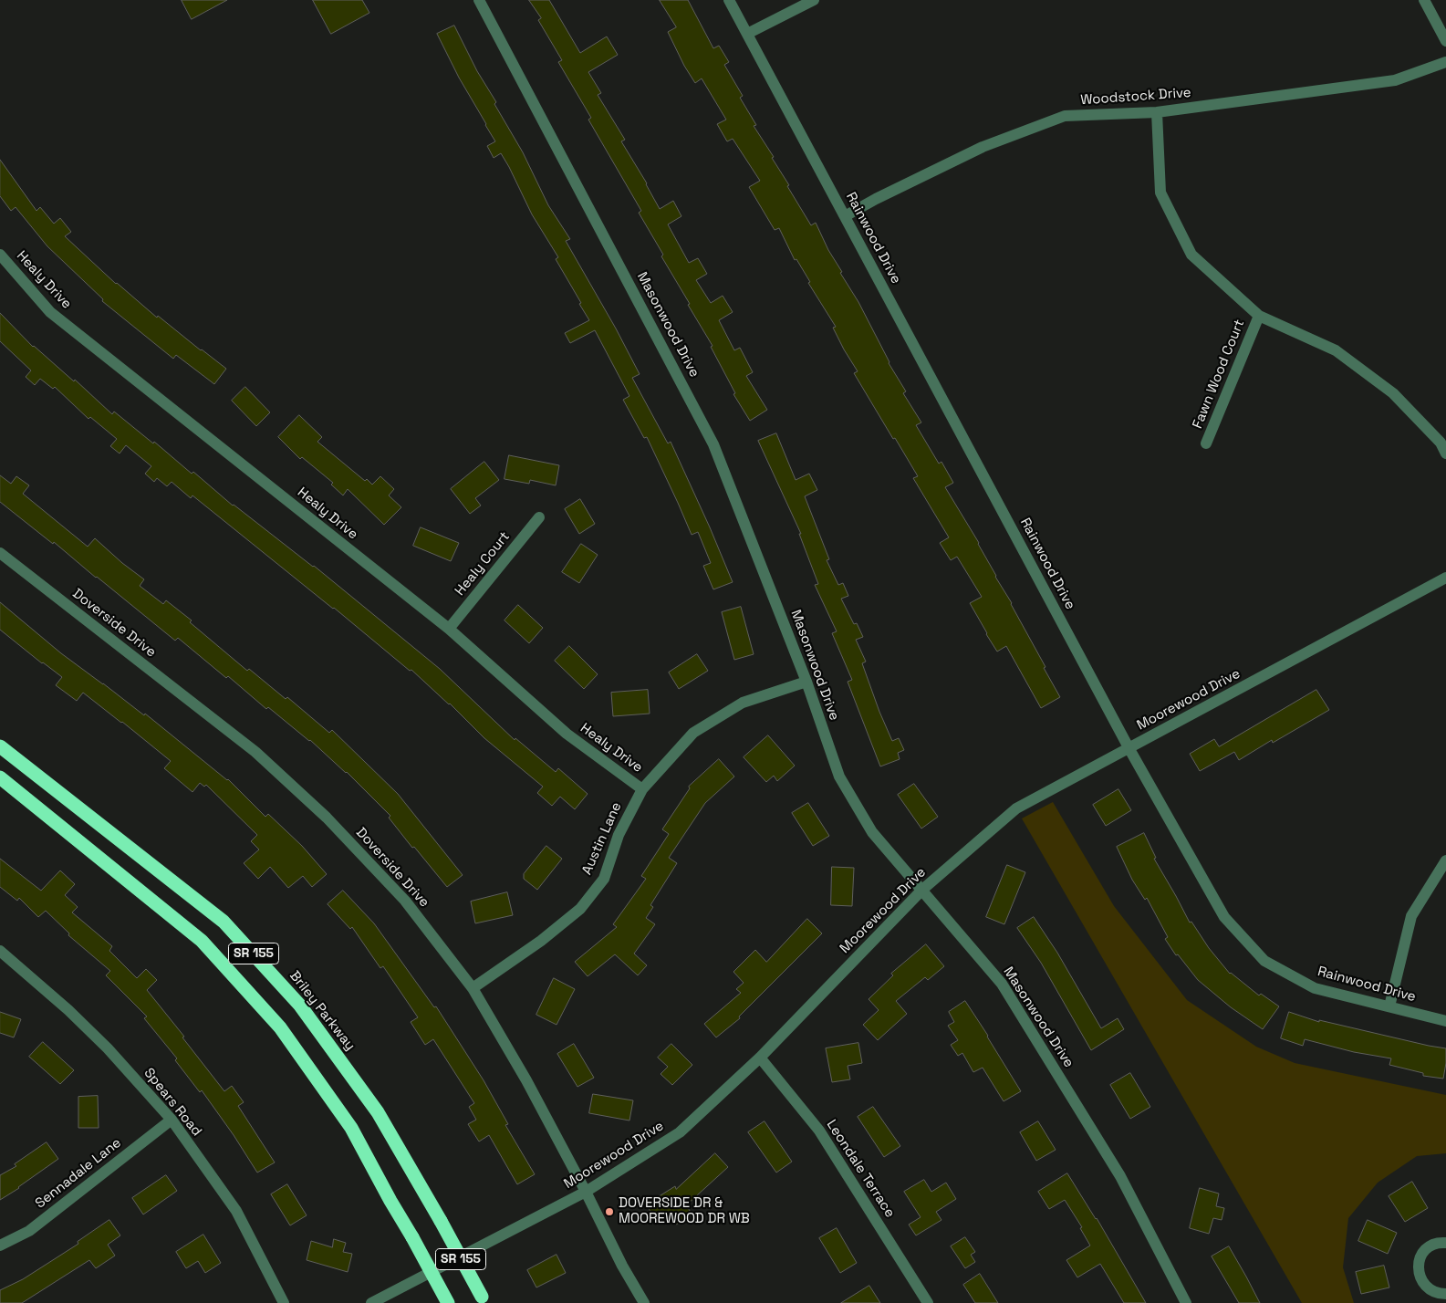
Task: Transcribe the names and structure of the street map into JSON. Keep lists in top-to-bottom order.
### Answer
{
  "streets": {
    "highway": ["SR 155", "Briley Parkway"],
    "street": [
      "Woodstock Drive",
      "Rainwood Drive",
      "Healy Drive",
      "Masonwood Drive",
      "Fawn Wood Court",
      "Healy Court",
      "Doverside Drive",
      "Moorewood Drive",
      "Austin Lane",
      "Spears Road",
      "Leondale Terrace",
      "Sennadale Lane"
    ]
  },
  "crossings": [
    ["Woodstock Drive", "Rainwood Drive"],
    ["Rainwood Drive", "Moorewood Drive"],
    ["Healy Drive", "Healy Court"],
    ["Healy Drive", "Austin Lane"],
    ["Masonwood Drive", "Moorewood Drive"],
    ["Masonwood Drive", "Austin Lane"],
    ["Doverside Drive", "Moorewood Drive"],
    ["Doverside Drive", "Austin Lane"],
    ["Moorewood Drive", "Leondale Terrace"],
    ["Spears Road", "Sennadale Lane"]
  ],
  "places": ["DOVERSIDE DR & MOOREWOOD DR WB"]
}
